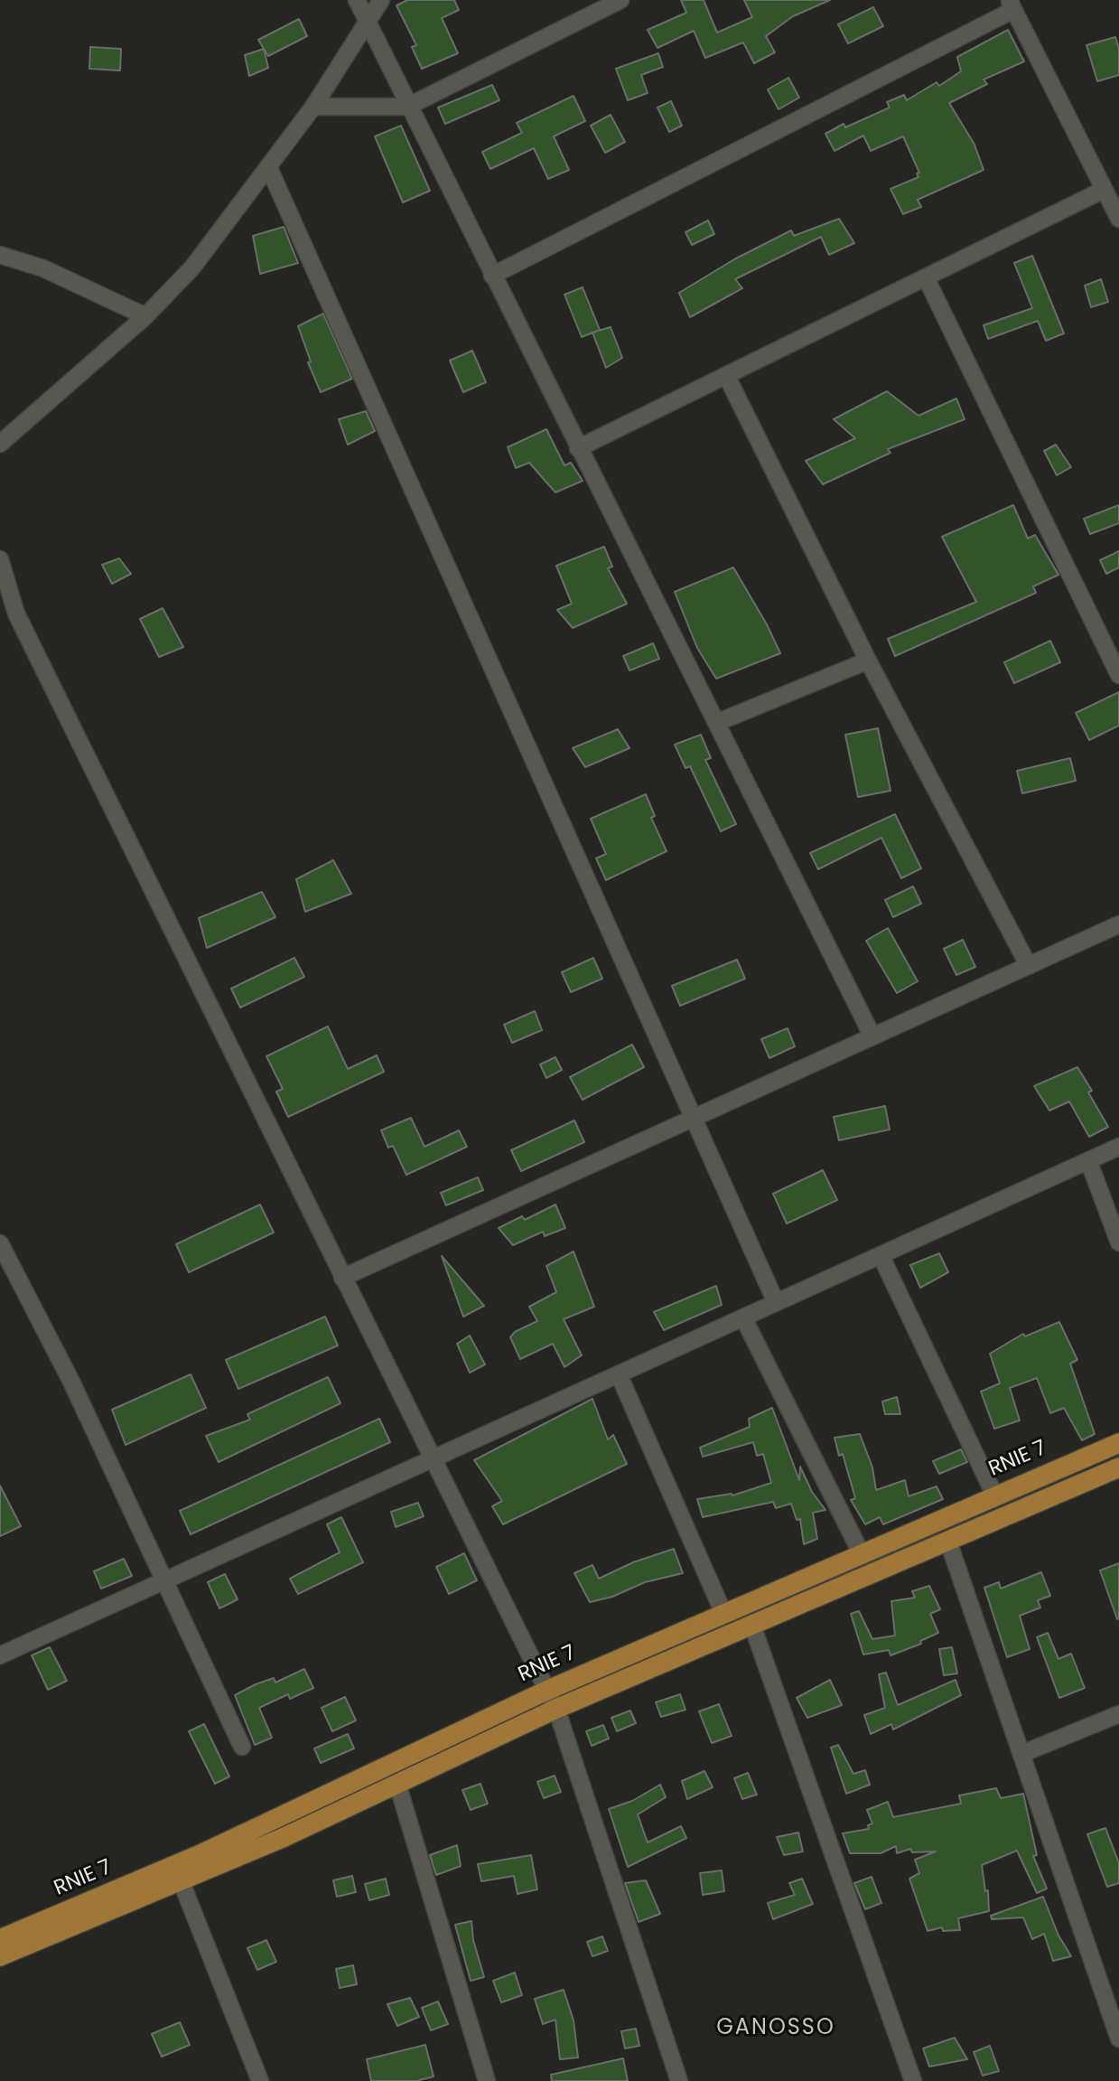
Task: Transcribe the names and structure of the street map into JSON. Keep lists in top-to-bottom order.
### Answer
{
  "streets": {
    "main road": ["RNIE 7"]
  },
  "districts": ["GANOSSO"]
}
